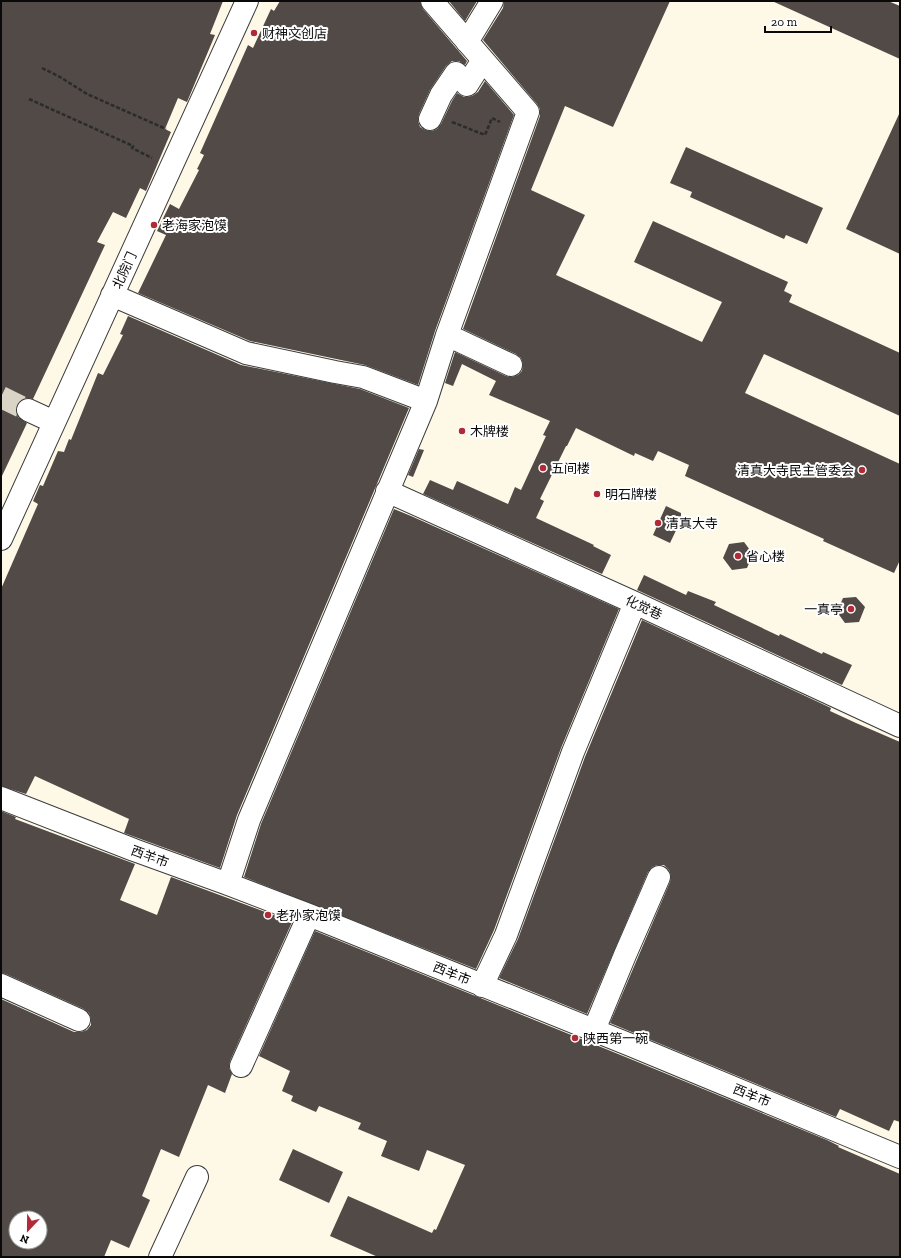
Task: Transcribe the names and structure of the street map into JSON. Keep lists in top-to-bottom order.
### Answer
{
  "streets": {
    "street": ["北院门", "化觉巷", "西羊市"]
  },
  "places": [
    "财神文创店",
    "老海家泡馍",
    "木牌楼",
    "五间楼",
    "清真大寺民主管委会",
    "明石牌楼",
    "清真大寺",
    "省心楼",
    "一真亭",
    "老孙家泡馍",
    "陕西第一碗"
  ],
  "scale_bar": "20 m",
  "north": "bottom"
}
